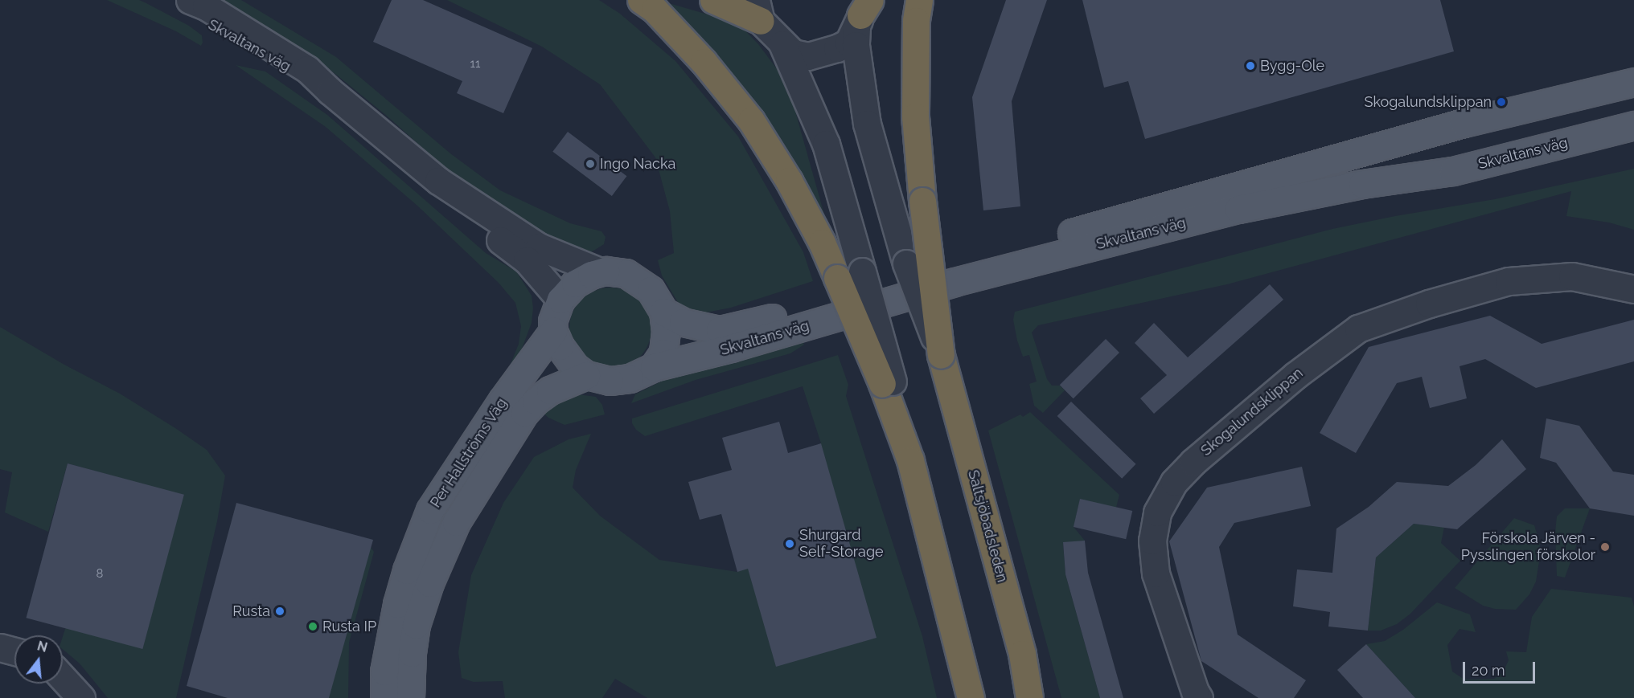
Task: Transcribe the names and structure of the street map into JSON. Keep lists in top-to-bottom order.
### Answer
{
  "streets": {
    "highway": ["Saltsjöbadsleden"],
    "main road": ["Skvaltans väg", "Per Hallströms Väg"],
    "street": ["Skogalundsklippan"]
  },
  "crossings": [
    ["Skvaltans väg", "Per Hallströms Väg"]
  ],
  "places": [
    "Bygg-Ole",
    "Skogalundsklippan",
    "Ingo Nacka",
    "Shurgard Self-Storage",
    "Förskola Järven - Pysslingen förskolor",
    "Rusta",
    "Rusta IP"
  ],
  "house_numbers": ["11", "8"],
  "scale_bar": "20 m",
  "north": "top"
}
